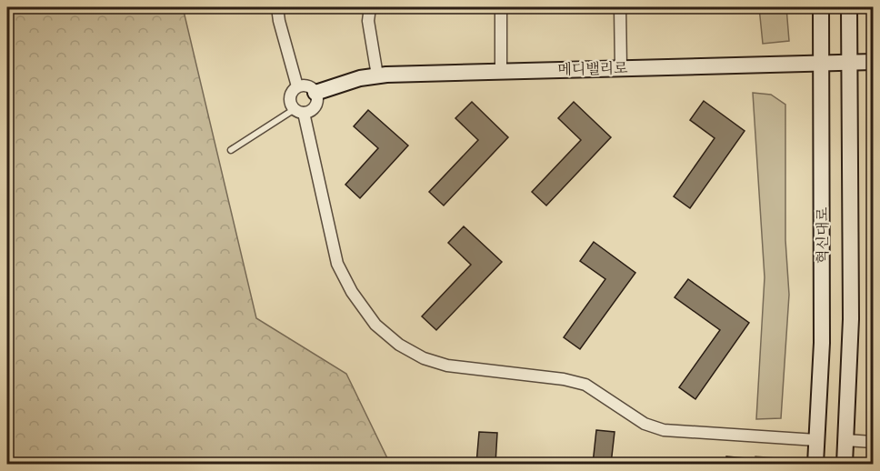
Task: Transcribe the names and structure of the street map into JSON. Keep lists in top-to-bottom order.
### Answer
{
  "streets": {
    "main road": ["메디밸리로", "혁신대로"]
  },
  "crossings": [
    ["메디밸리로", "혁신대로"]
  ]
}
